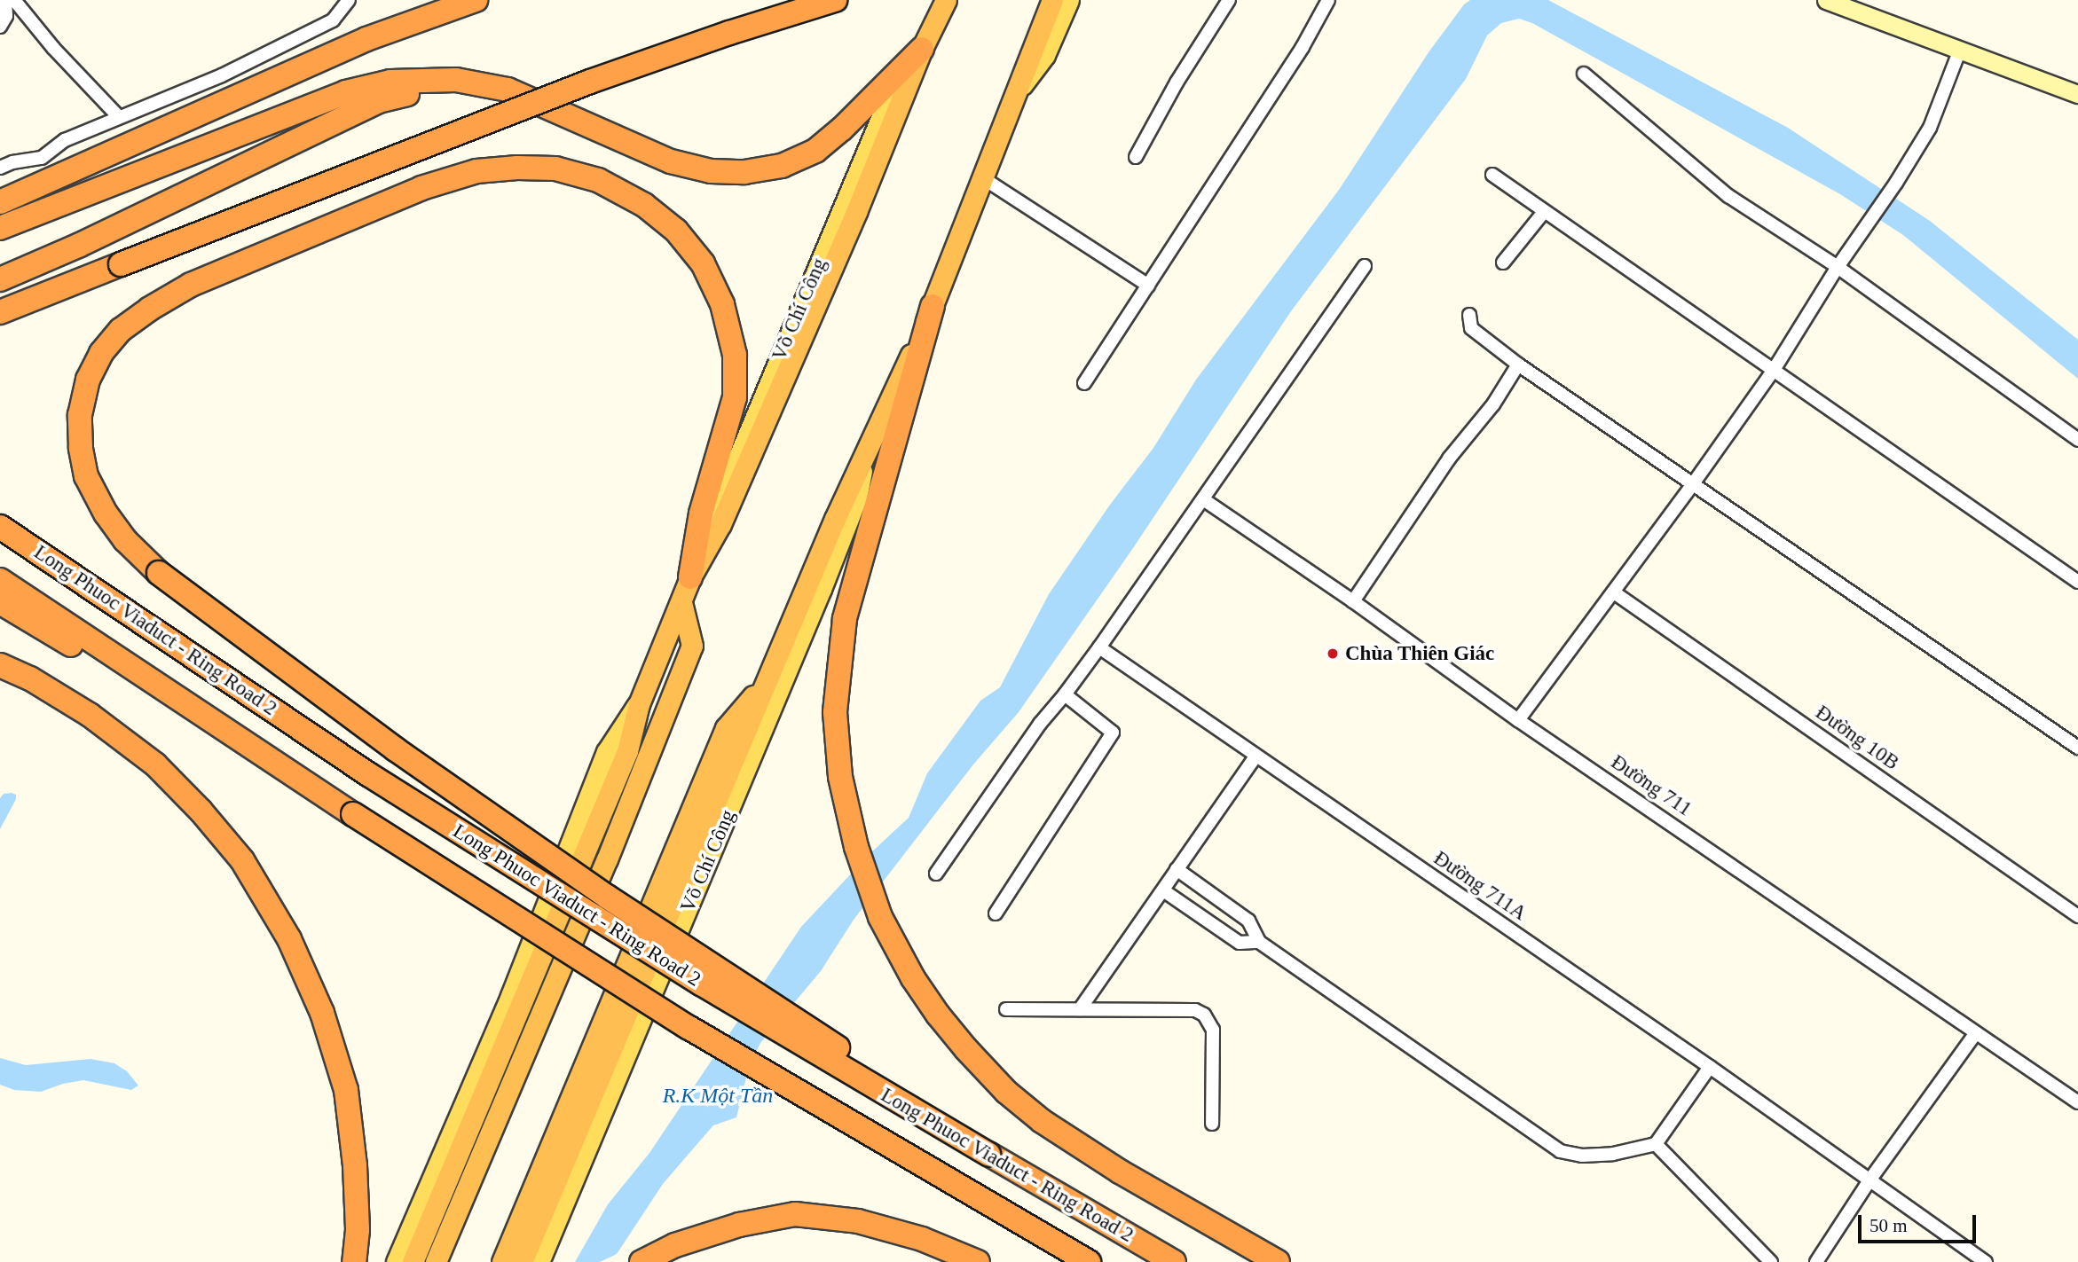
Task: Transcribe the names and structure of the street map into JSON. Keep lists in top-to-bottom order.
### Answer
{
  "streets": {
    "highway": ["Võ Chí Công", "Long Phuoc Viaduct - Ring Road 2"],
    "street": ["Đường 10B", "Đường 711", "Đường 711A"]
  },
  "water": ["R.K Một Tần"],
  "places": ["Chùa Thiên Giác"],
  "scale_bar": "50 m"
}
